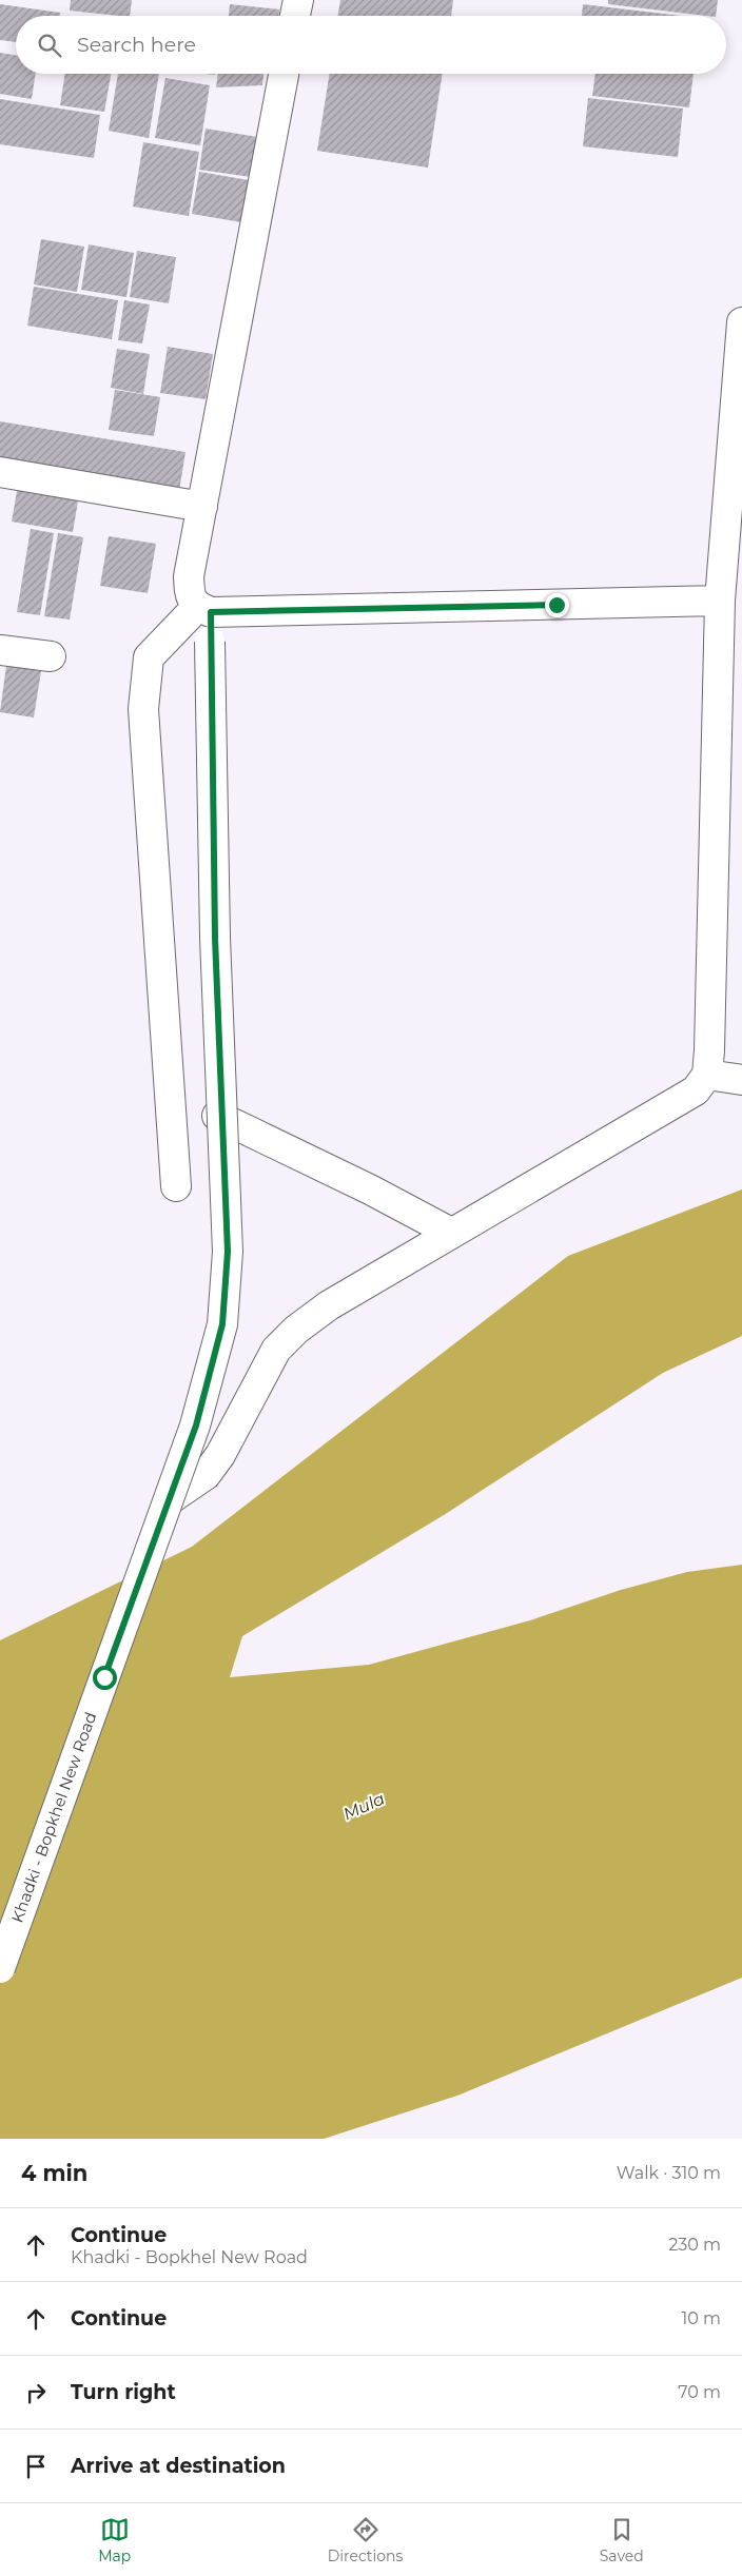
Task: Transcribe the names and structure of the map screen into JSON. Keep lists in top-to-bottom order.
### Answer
{
  "streets": {
    "street": ["Khadki - Bopkhel New Road"]
  },
  "water": ["Mula"],
  "page": {
    "search": "Search here",
    "heading": ["4 min", "Walk · 310 m"],
    "list": [
      ["Continue", "Khadki - Bopkhel New Road", "230 m"],
      ["Continue", "10 m"],
      ["Turn right", "70 m"],
      "Arrive at destination"
    ],
    "nav": ["Map", "Directions", "Saved"]
  }
}
